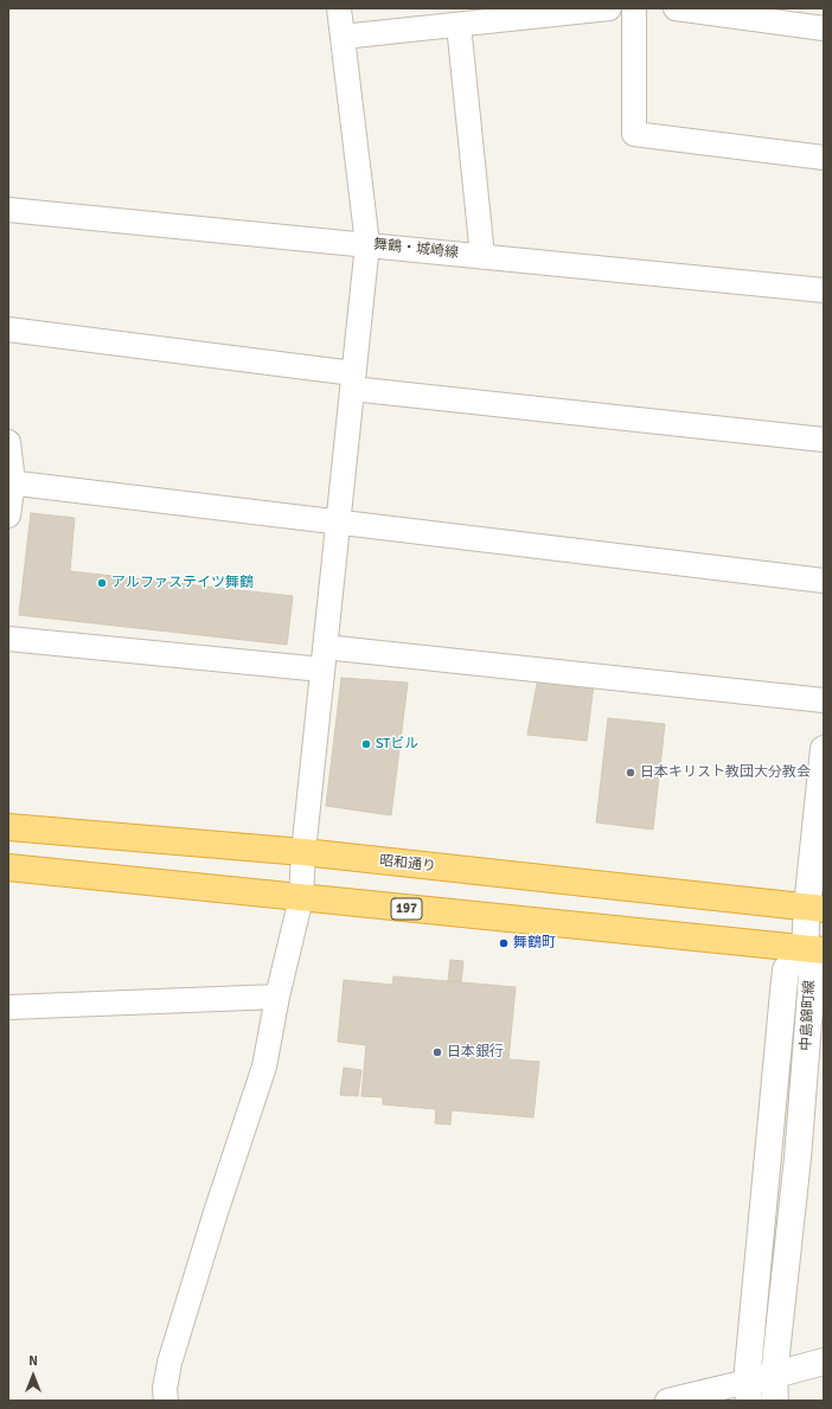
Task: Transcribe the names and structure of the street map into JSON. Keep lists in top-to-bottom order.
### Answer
{
  "streets": {
    "highway": ["昭和通り", "197"],
    "street": ["舞鶴・城崎線", "中島錦町線"]
  },
  "crossings": [
    ["197", "中島錦町線"]
  ],
  "places": [
    "アルファステイツ舞鶴",
    "STビル",
    "日本キリスト教団大分教会",
    "舞鶴町",
    "日本銀行"
  ],
  "north": "top"
}
